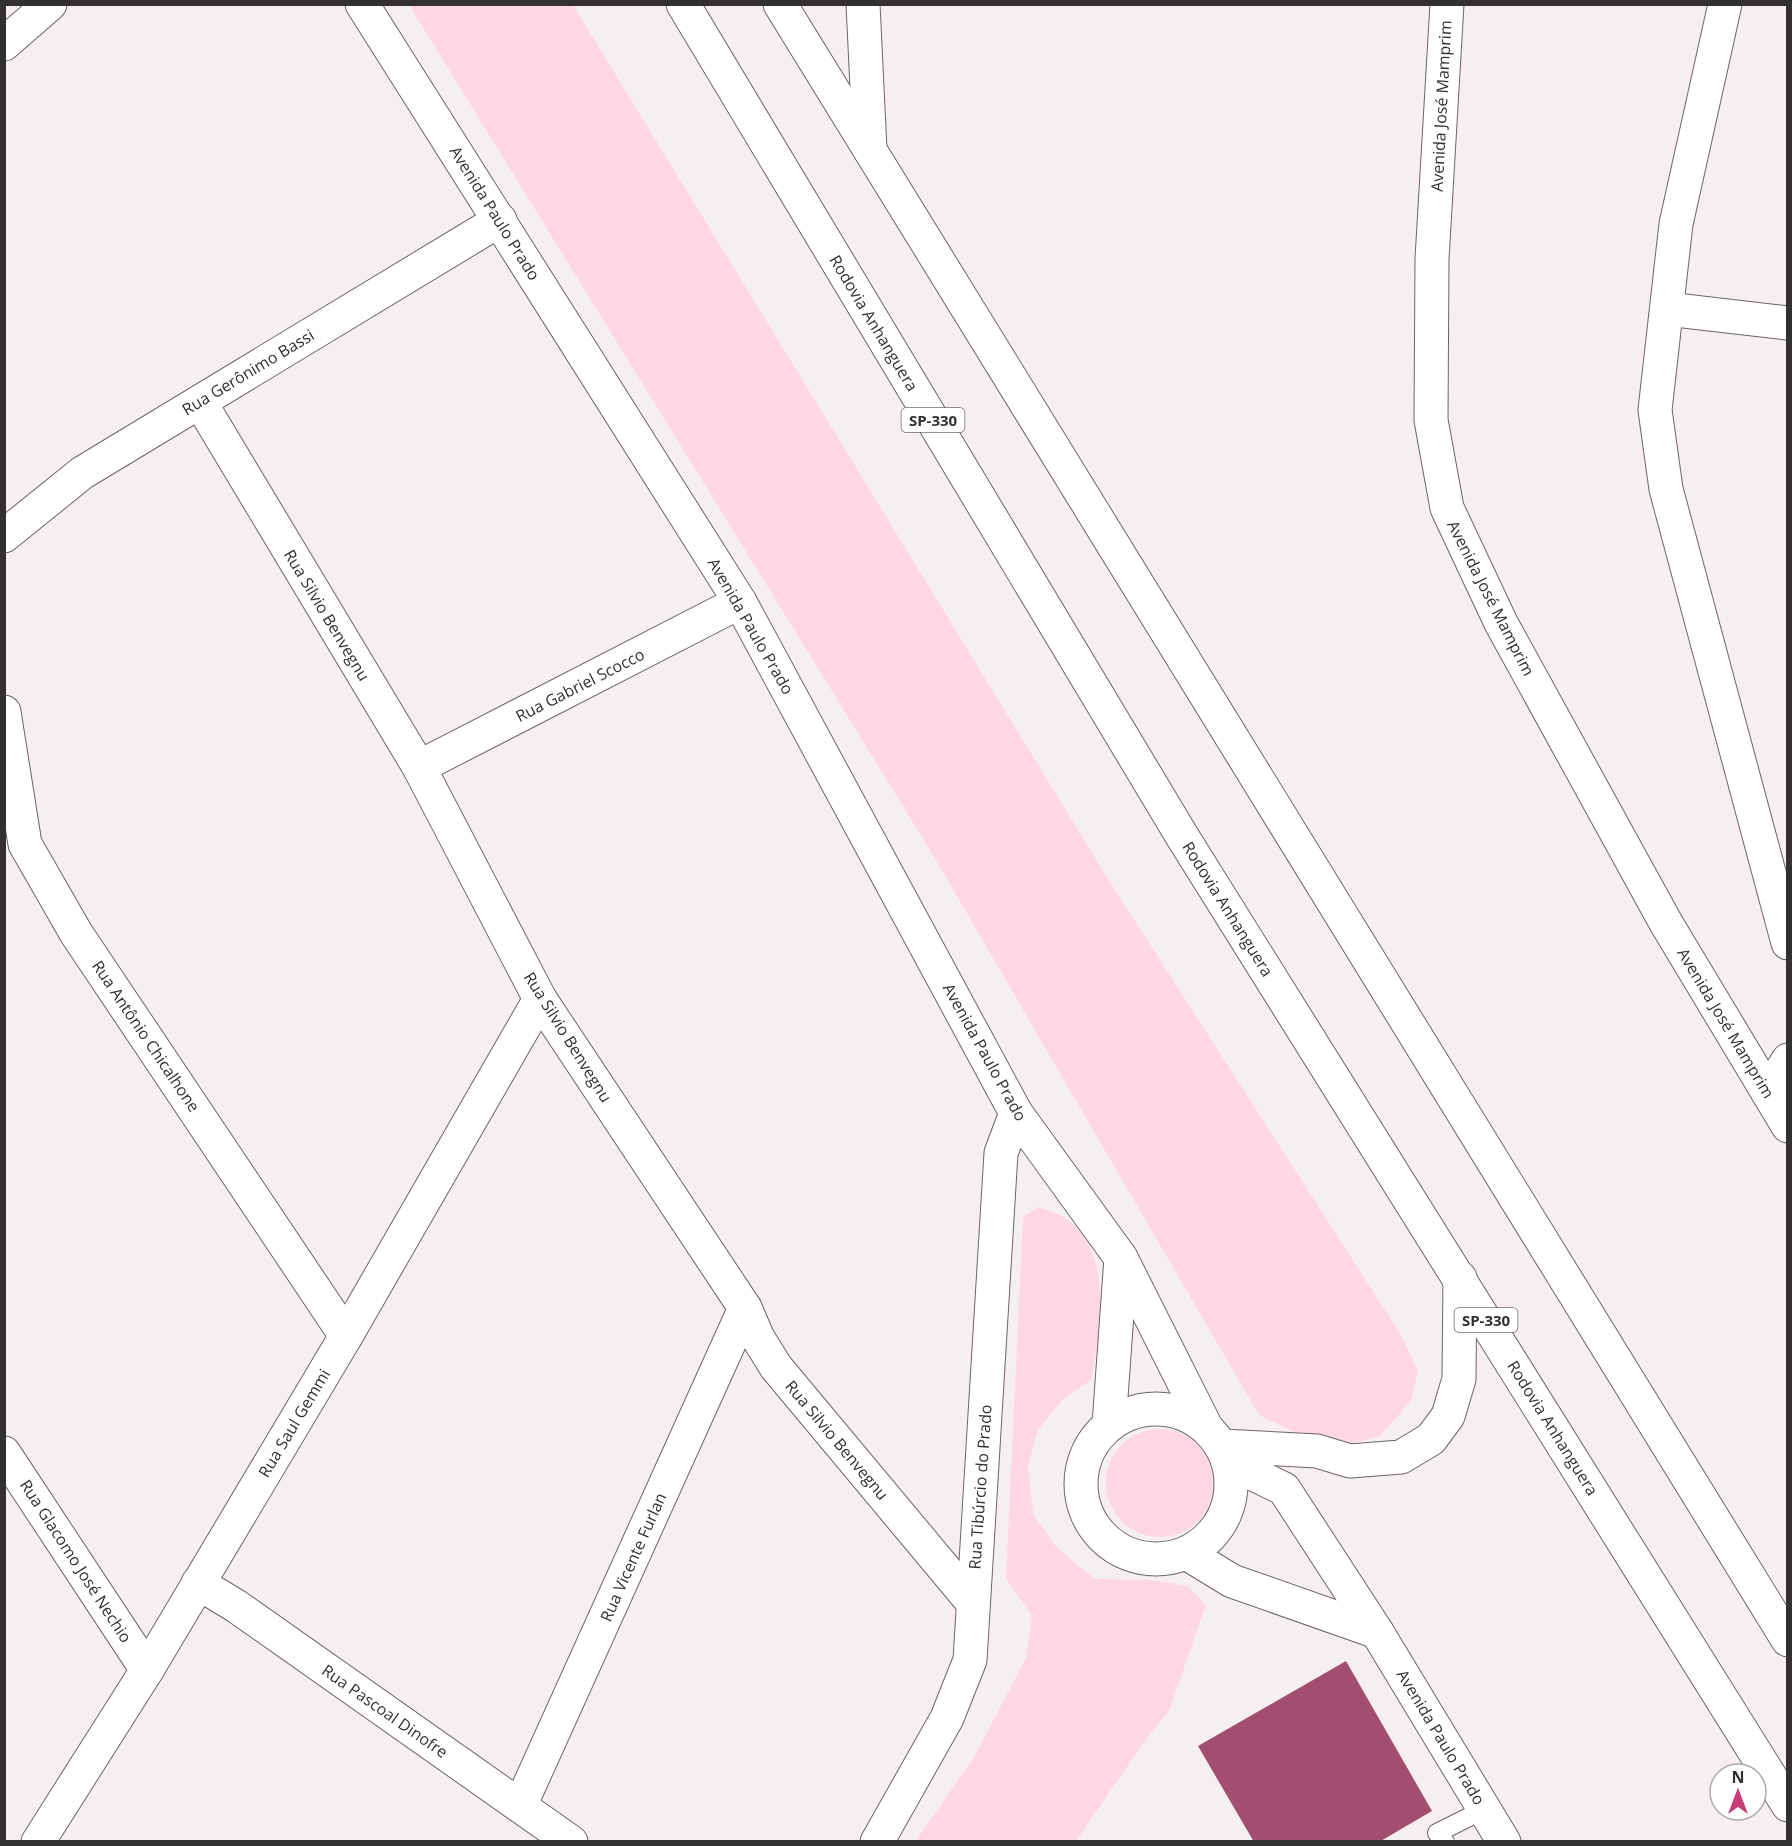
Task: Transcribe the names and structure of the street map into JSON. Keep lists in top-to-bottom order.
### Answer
{
  "streets": {
    "main road": [
      "Avenida José Mamprim",
      "Avenida Paulo Prado",
      "Rodovia Anhanguera",
      "Rua Gerônimo Bassi",
      "SP-330",
      "Rua Silvio Benvegnu",
      "Rua Gabriel Scocco",
      "Rua Antônio Chicalhone",
      "Rua Saul Gemmi",
      "Rua Tibúrcio do Prado",
      "Rua Vicente Furlan",
      "Rua Glacomo José Nechio",
      "Rua Pascoal Dinofre"
    ]
  },
  "crossings": [
    ["Avenida Paulo Prado", "Rua Gerônimo Bassi"],
    ["Avenida Paulo Prado", "Rua Gabriel Scocco"],
    ["Avenida Paulo Prado", "Rua Tibúrcio do Prado"],
    ["Rua Gerônimo Bassi", "Rua Silvio Benvegnu"],
    ["Rua Silvio Benvegnu", "Rua Gabriel Scocco"],
    ["Rua Silvio Benvegnu", "Rua Saul Gemmi"],
    ["Rua Silvio Benvegnu", "Rua Tibúrcio do Prado"],
    ["Rua Silvio Benvegnu", "Rua Vicente Furlan"],
    ["Rua Antônio Chicalhone", "Rua Saul Gemmi"],
    ["Rua Saul Gemmi", "Rua Glacomo José Nechio"],
    ["Rua Saul Gemmi", "Rua Pascoal Dinofre"],
    ["Rua Vicente Furlan", "Rua Pascoal Dinofre"]
  ],
  "north": "top"
}
